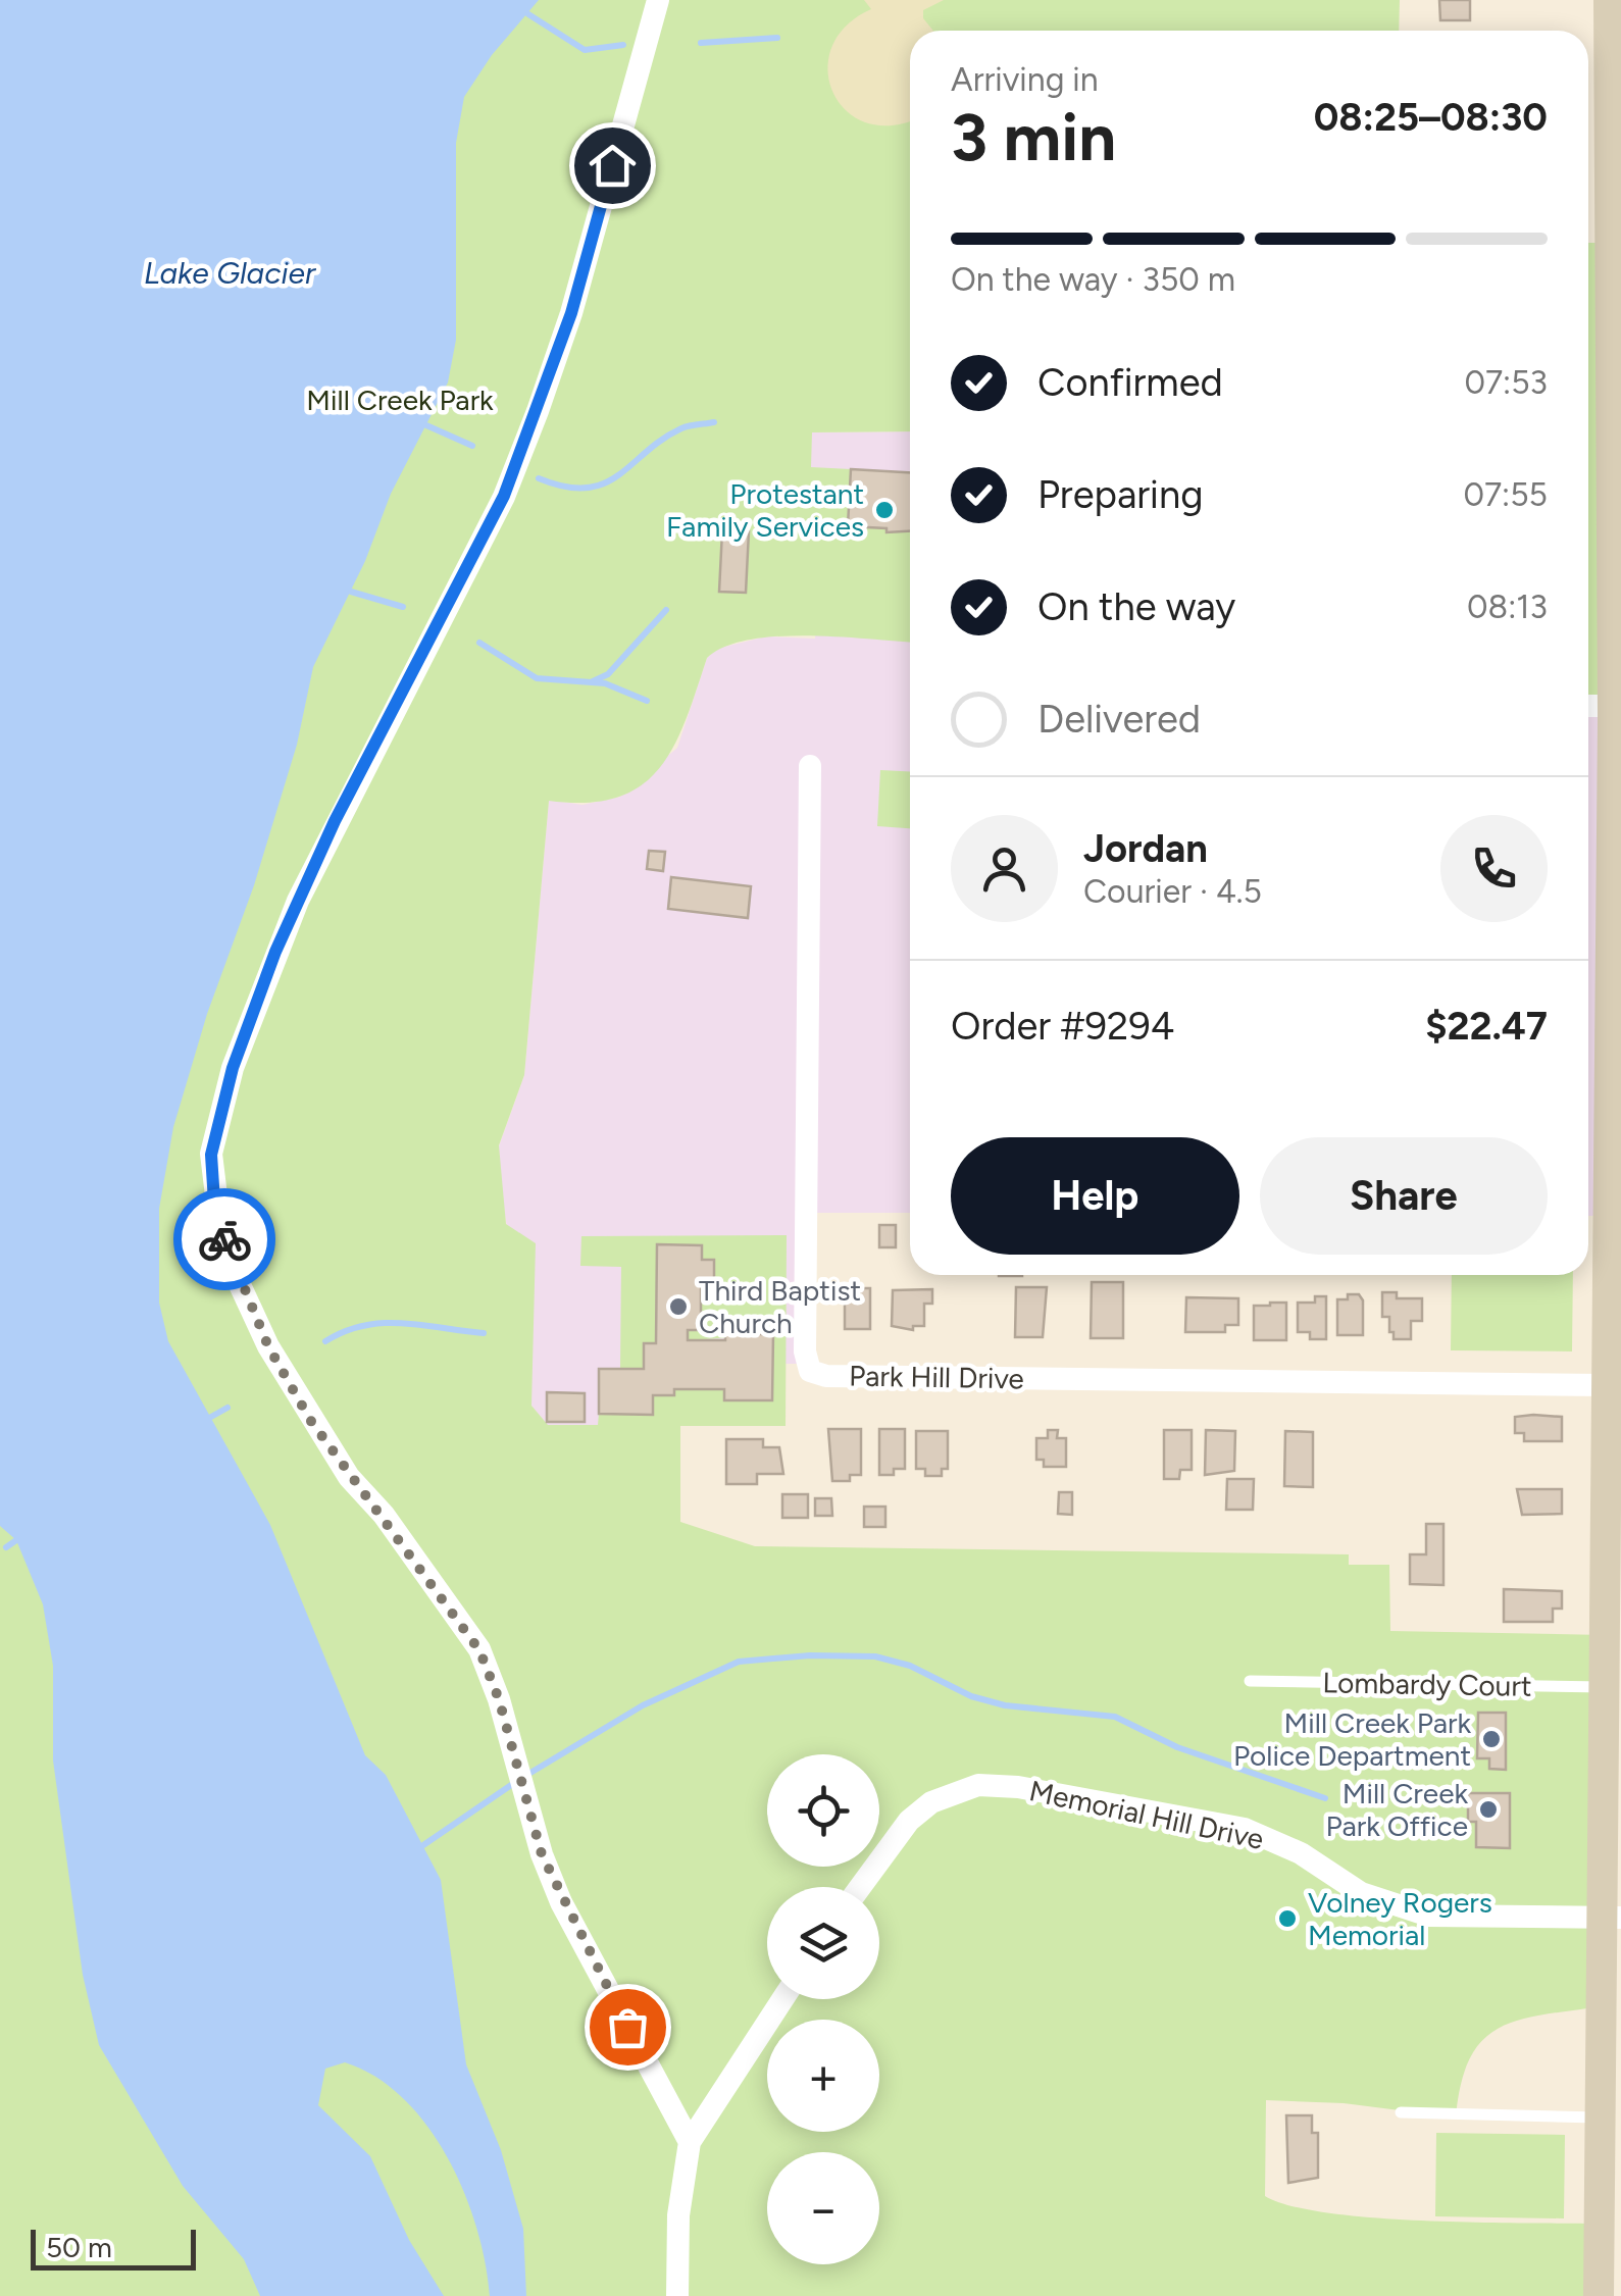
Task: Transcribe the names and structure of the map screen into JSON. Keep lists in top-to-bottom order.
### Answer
{
  "streets": {
    "street": ["Park Hill Drive", "Memorial Hill Drive"],
    "lane": ["Lombardy Court"]
  },
  "water": ["Lake Glacier"],
  "parks": ["Mill Creek Park"],
  "places": [
    "Protestant Family Services",
    "Third Baptist Church",
    "Mill Creek Park Police Department",
    "Mill Creek Park Office",
    "Volney Rogers Memorial"
  ],
  "scale_bar": "50 m",
  "page": {
    "heading": ["3 min", "Arriving in", "08:25–08:30"],
    "panel": [
      "Jordan",
      "Courier · 4.5",
      "Order #9294",
      "$22.47"
    ],
    "bar": "On the way · 350 m",
    "list": [
      ["Confirmed", "07:53"],
      ["Preparing", "07:55"],
      ["On the way", "08:13"],
      "Delivered"
    ],
    "buttons": ["Help", "Share"],
    "map_buttons": ["+", "−"],
    "scale": "50 m"
  }
}
